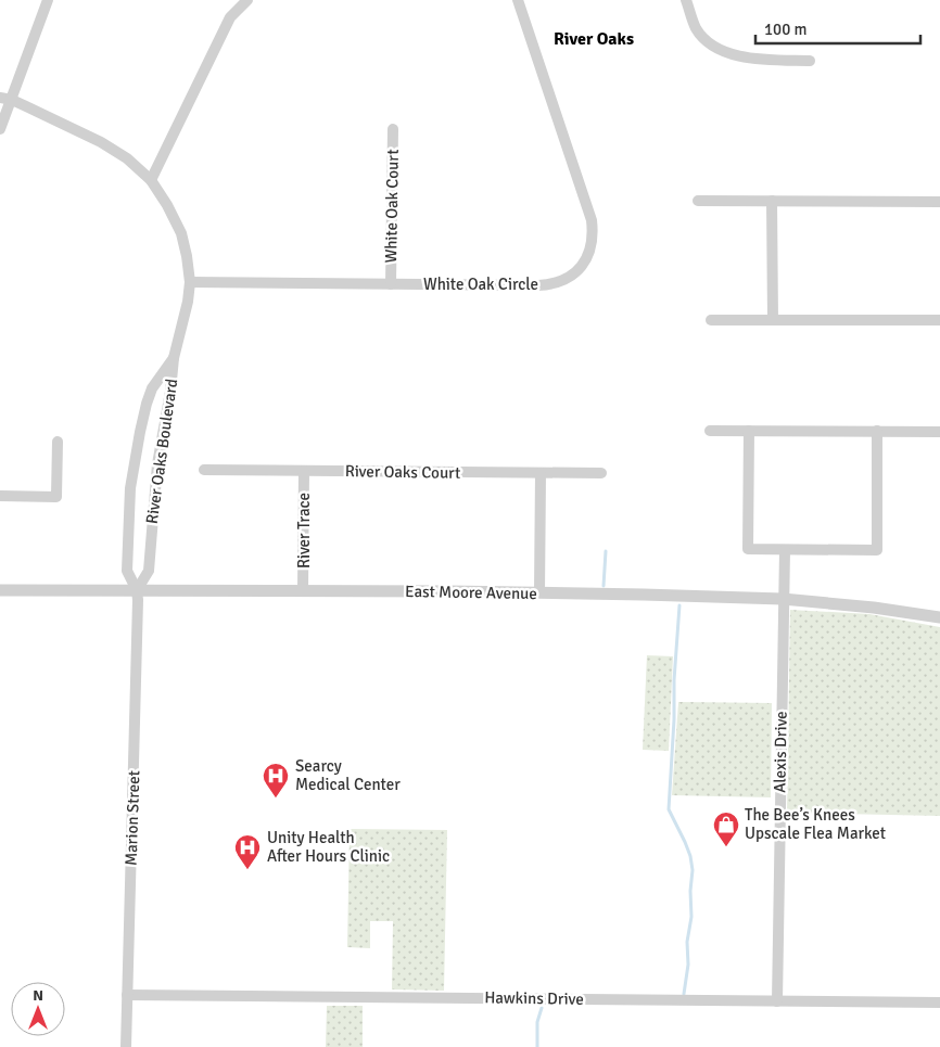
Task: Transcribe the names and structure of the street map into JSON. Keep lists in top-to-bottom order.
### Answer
{
  "streets": {
    "street": [
      "White Oak Court",
      "White Oak Circle",
      "River Oaks Boulevard",
      "River Oaks Court",
      "River Trace",
      "East Moore Avenue",
      "Alexis Drive",
      "Marion Street",
      "Hawkins Drive"
    ]
  },
  "crossings": [
    ["White Oak Court", "White Oak Circle"],
    ["White Oak Circle", "River Oaks Boulevard"],
    ["River Oaks Boulevard", "East Moore Avenue"],
    ["River Oaks Boulevard", "Marion Street"],
    ["River Oaks Court", "River Trace"],
    ["River Trace", "East Moore Avenue"],
    ["East Moore Avenue", "Alexis Drive"],
    ["East Moore Avenue", "Marion Street"],
    ["Alexis Drive", "Hawkins Drive"],
    ["Marion Street", "Hawkins Drive"]
  ],
  "districts": ["River Oaks"],
  "places": {
    "hospital": ["Searcy Medical Center", "Unity Health After Hours Clinic"],
    "shop": ["The Bee’s Knees Upscale Flea Market"]
  },
  "scale_bar": "100 m",
  "north": "top"
}
